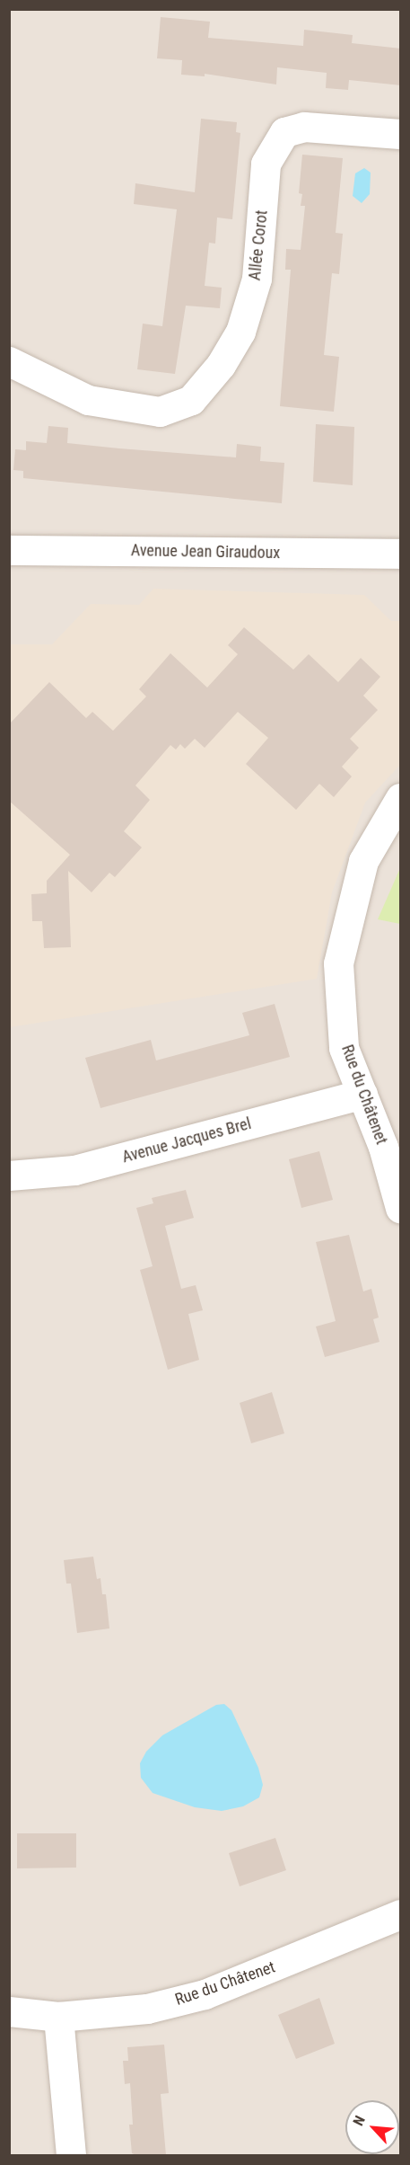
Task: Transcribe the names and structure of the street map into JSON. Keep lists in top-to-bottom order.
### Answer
{
  "streets": {
    "street": [
      "Allée Corot",
      "Avenue Jean Giraudoux",
      "Rue du Châtenet",
      "Avenue Jacques Brel"
    ]
  },
  "crossings": [
    ["Rue du Châtenet", "Avenue Jacques Brel"]
  ],
  "north": "top left"
}
